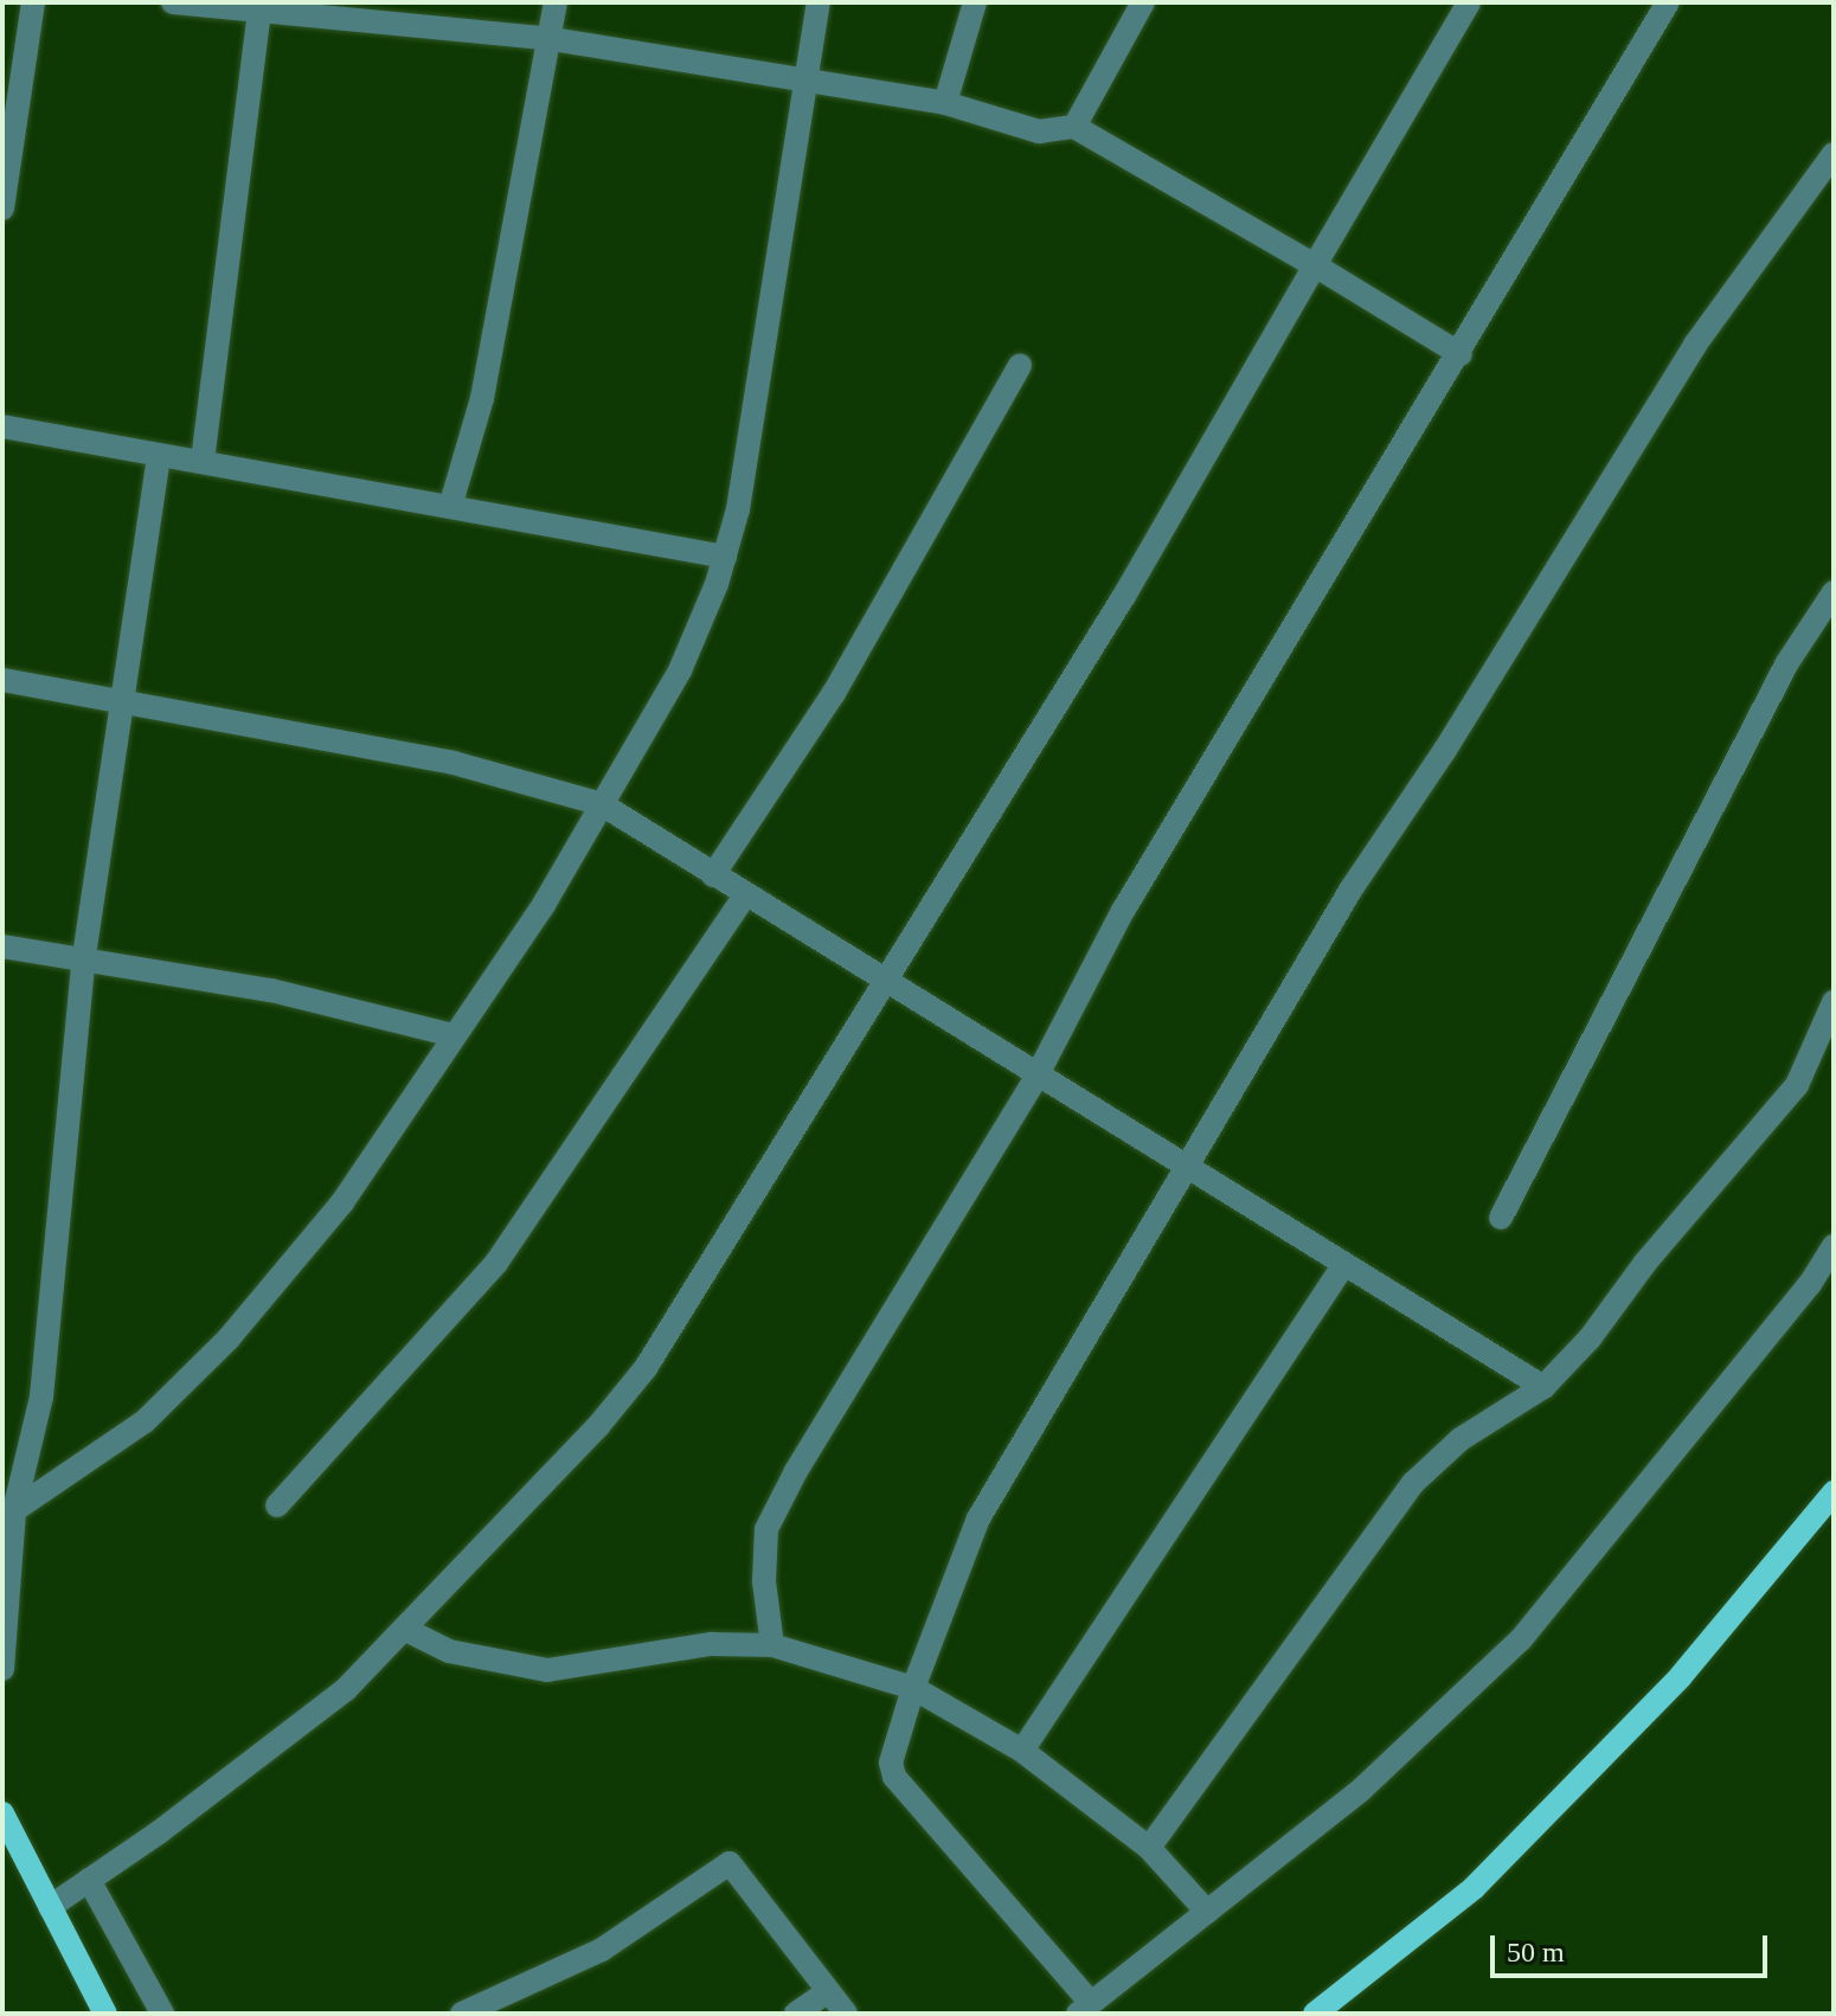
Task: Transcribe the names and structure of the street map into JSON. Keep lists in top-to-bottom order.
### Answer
{
  "scale_bar": "50 m"
}
